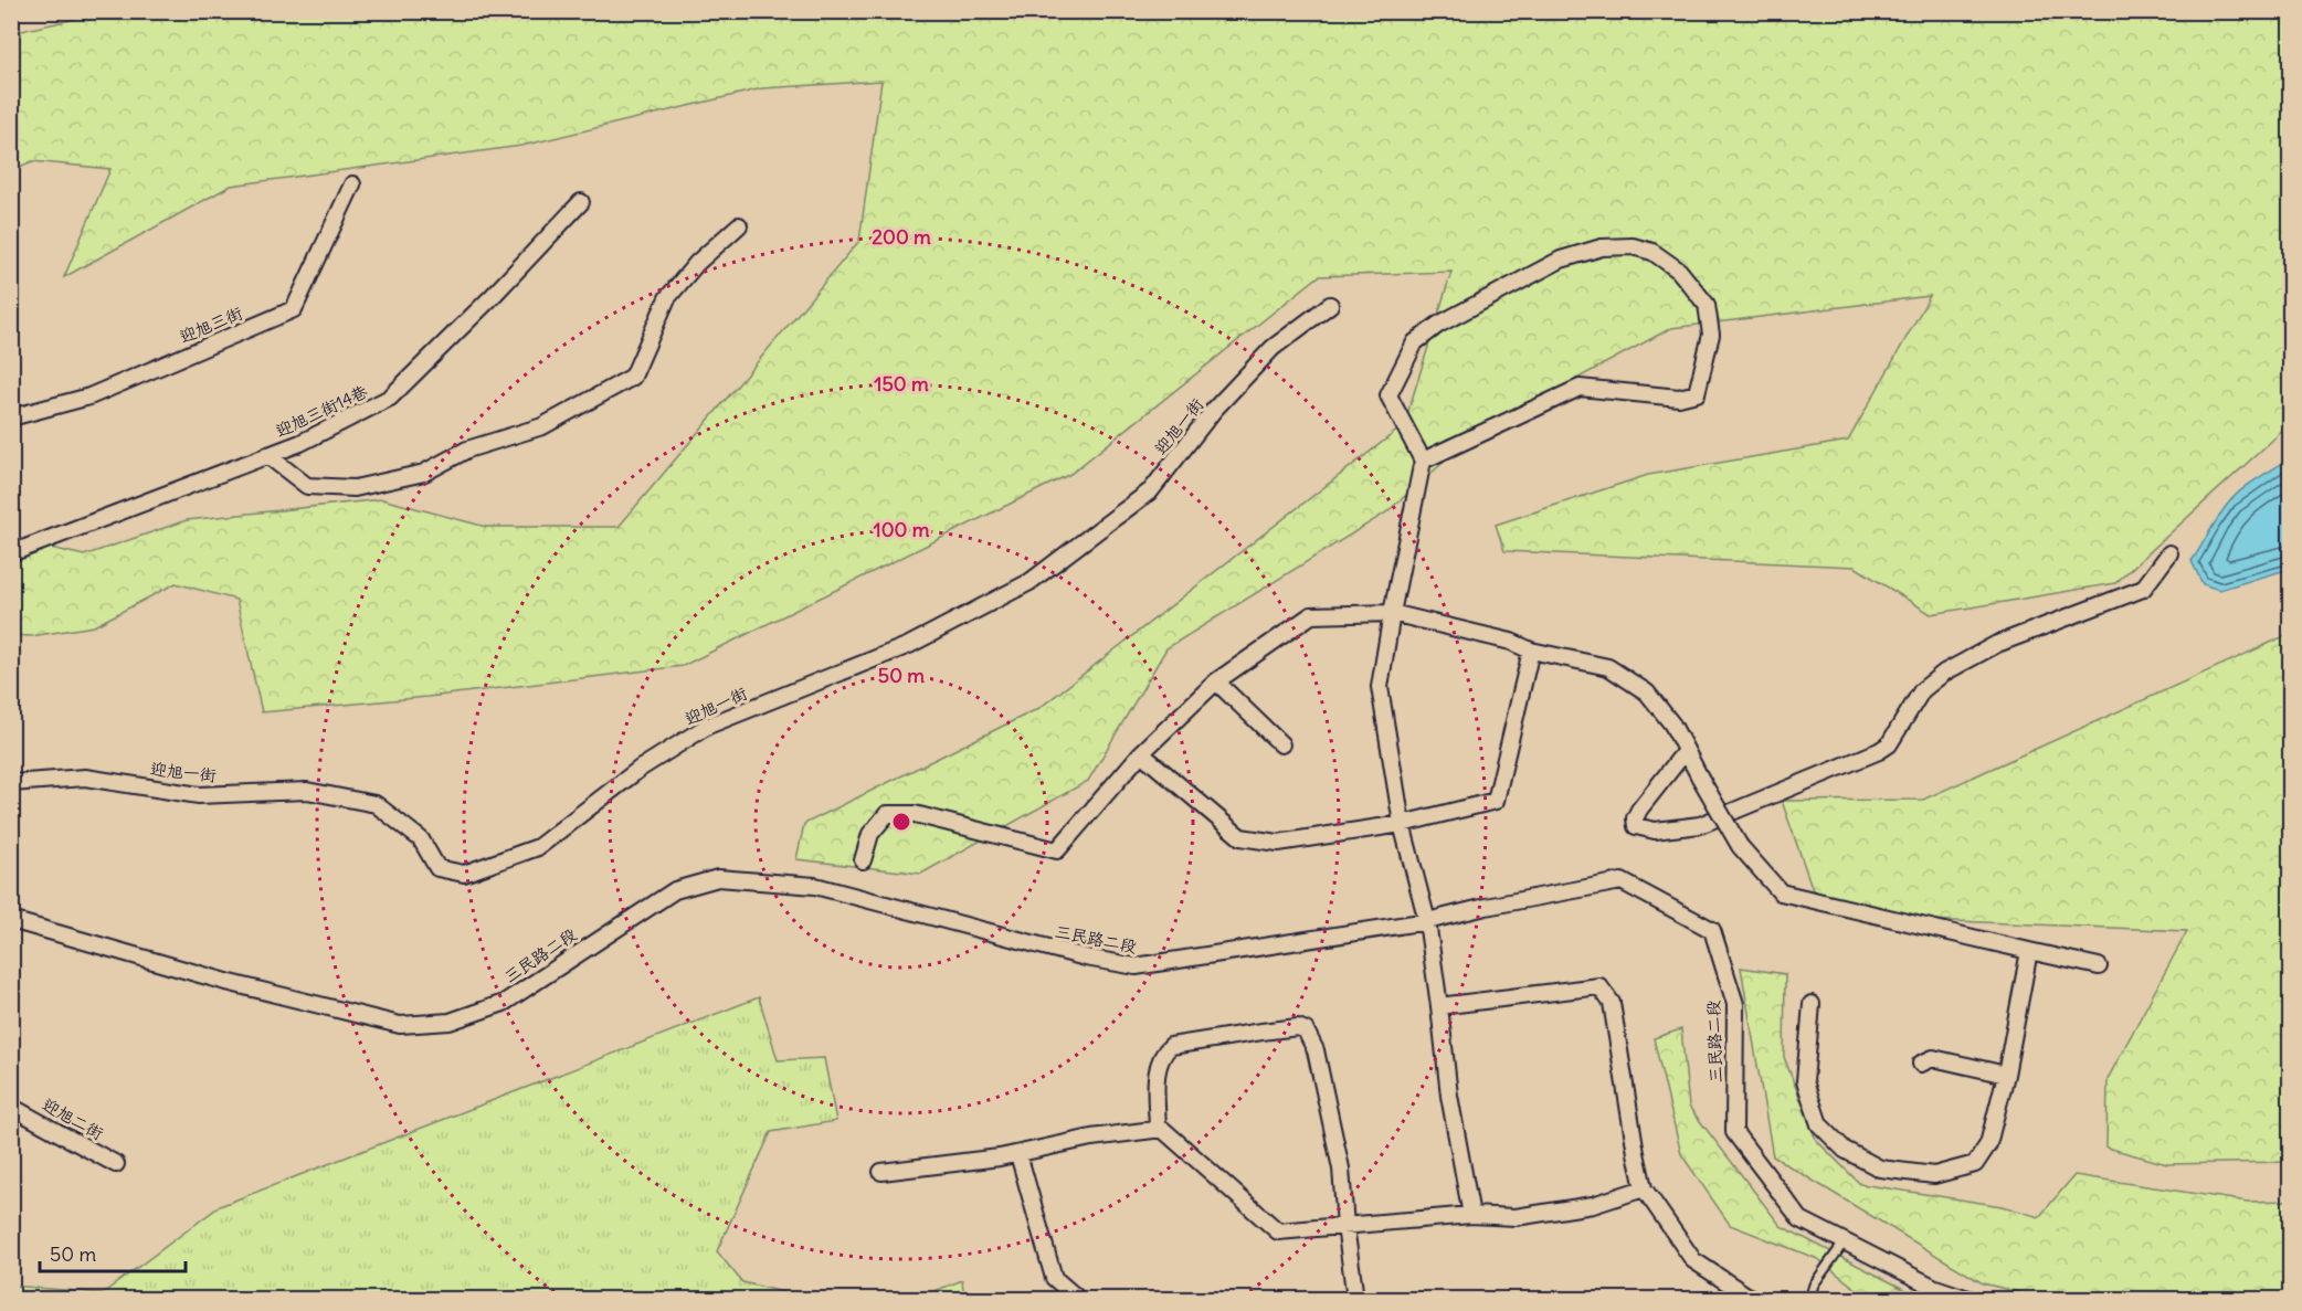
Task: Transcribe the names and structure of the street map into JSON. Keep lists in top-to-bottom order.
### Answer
{
  "streets": {
    "street": [
      "迎旭三街",
      "迎旭三街14巷",
      "迎旭一街",
      "三民路二段",
      "迎旭二街"
    ]
  },
  "scale_bar": "50 m",
  "rings": [
    "200 m",
    "150 m",
    "100 m",
    "50 m"
  ]
}
